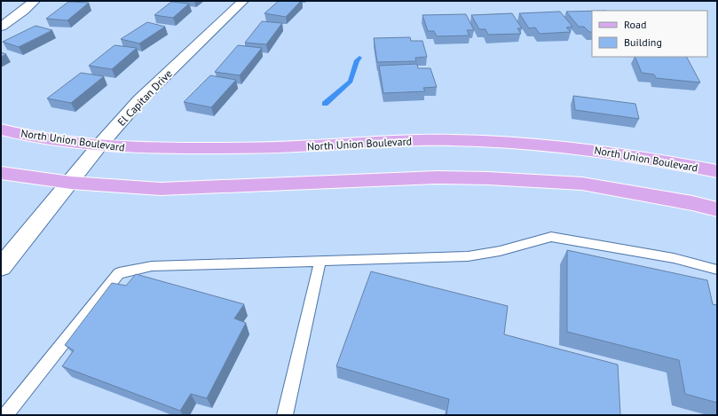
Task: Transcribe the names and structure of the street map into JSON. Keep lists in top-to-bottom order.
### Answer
{
  "streets": {
    "main road": ["North Union Boulevard"],
    "street": ["El Capitan Drive"]
  },
  "crossings": [
    ["El Capitan Drive", "North Union Boulevard"]
  ],
  "legend": ["Road", "Building"]
}
